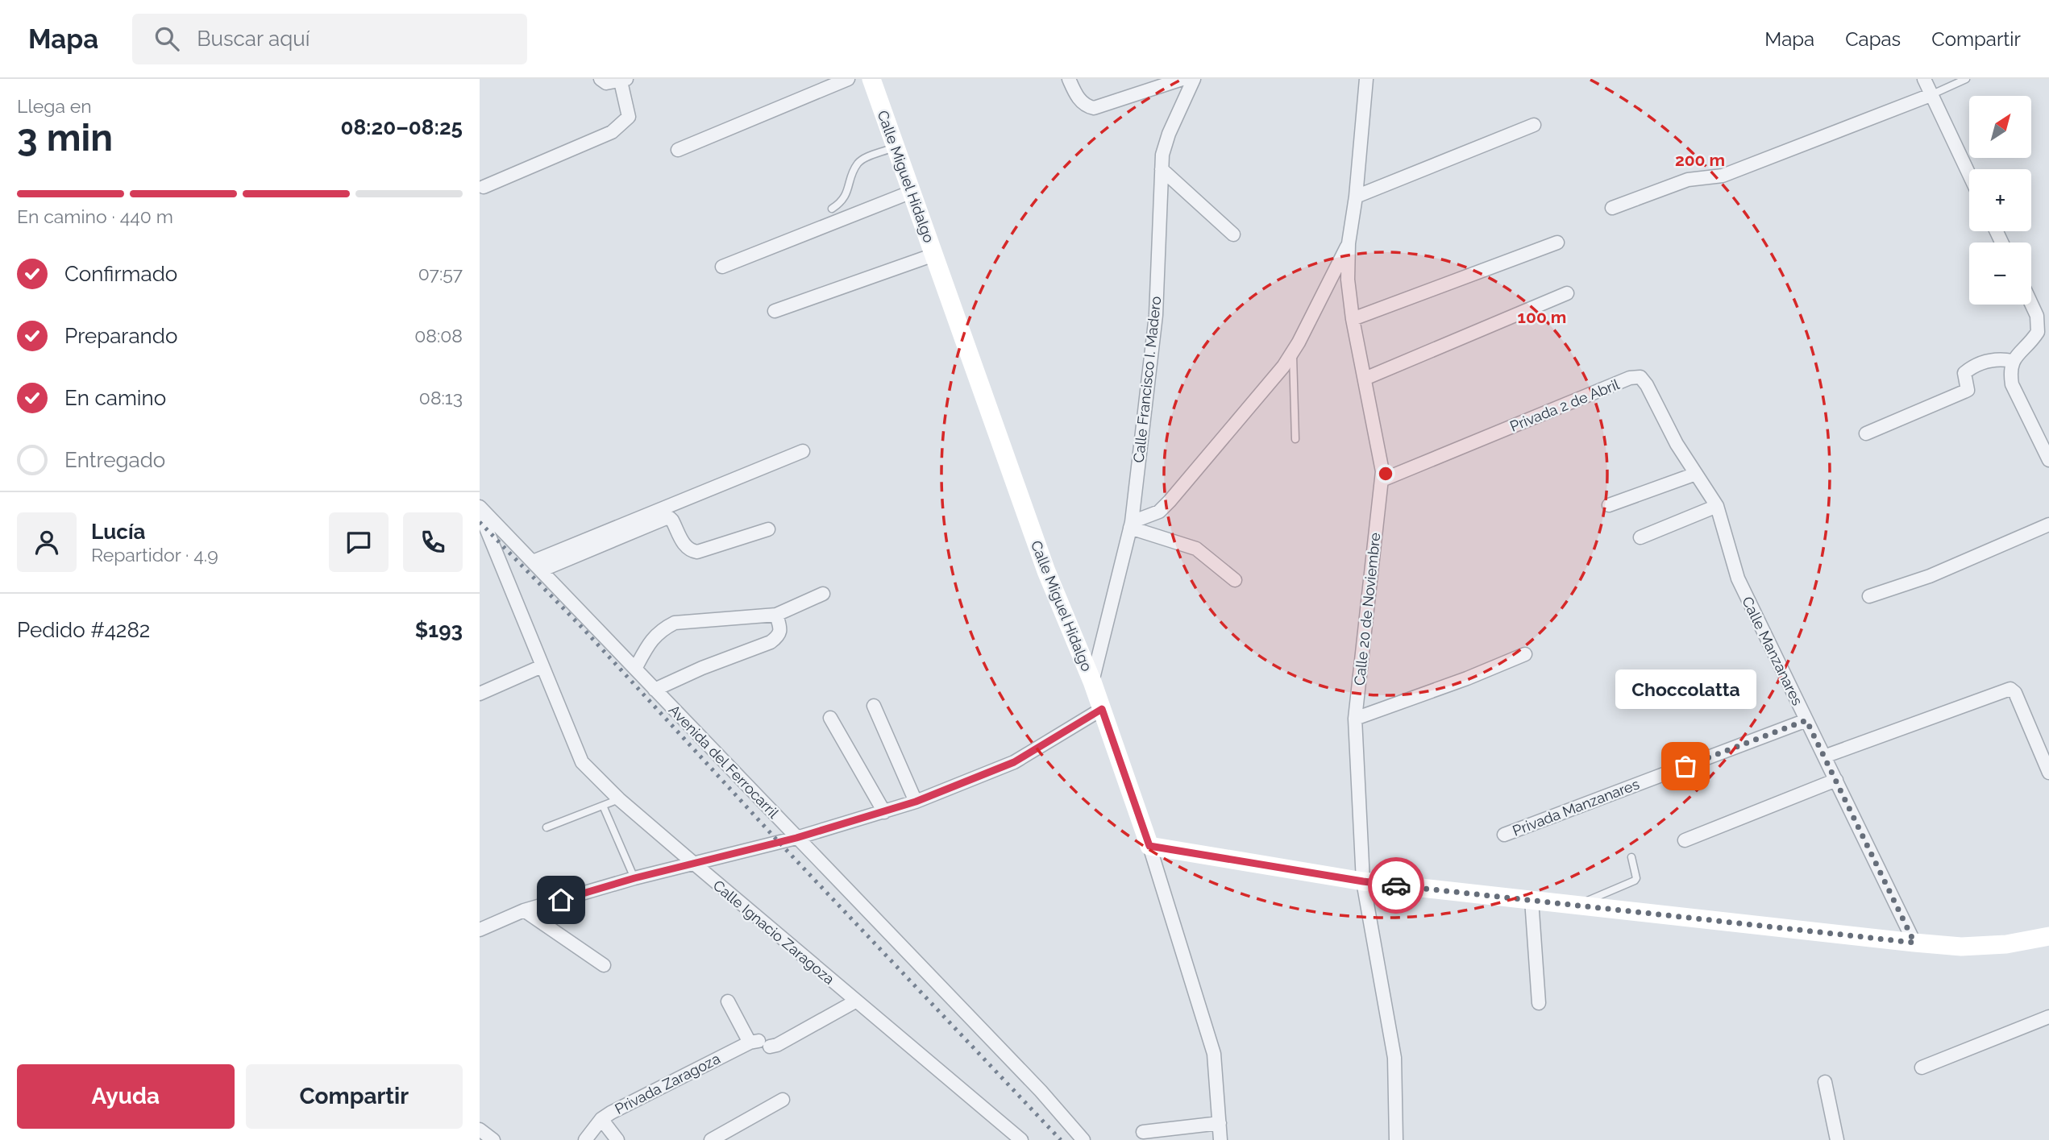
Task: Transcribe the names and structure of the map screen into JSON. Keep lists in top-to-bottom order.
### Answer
{
  "streets": {
    "street": [
      "Calle Miguel Hidalgo",
      "Calle Francisco I. Madero",
      "Privada 2 de Abril",
      "Calle 20 de Noviembre",
      "Calle Manzanares",
      "Avenida del Ferrocarril",
      "Privada Manzanares",
      "Calle Ignacio Zaragoza",
      "Privada Zaragoza"
    ]
  },
  "crossings": [
    ["Calle Miguel Hidalgo", "Calle Francisco I. Madero"],
    ["Privada 2 de Abril", "Calle 20 de Noviembre"],
    ["Privada 2 de Abril", "Calle Manzanares"],
    ["Calle Manzanares", "Privada Manzanares"],
    ["Calle Ignacio Zaragoza", "Privada Zaragoza"]
  ],
  "places": ["Choccolatta"],
  "north": "top right",
  "page": {
    "header": "Mapa",
    "search": "Buscar aquí",
    "nav": ["Mapa", "Capas", "Compartir"],
    "heading": ["3 min", "Llega en", "08:20–08:25"],
    "panel": [
      "Lucía",
      "Repartidor · 4.9",
      "Pedido #4282",
      "$193"
    ],
    "map_buttons": ["+", "−"],
    "bar": "En camino · 440 m",
    "list": [
      ["Confirmado", "07:57"],
      ["Preparando", "08:08"],
      ["En camino", "08:13"],
      "Entregado"
    ],
    "bubble": "Choccolatta",
    "buttons": ["Ayuda", "Compartir"]
  },
  "rings": ["200 m", "100 m"]
}
